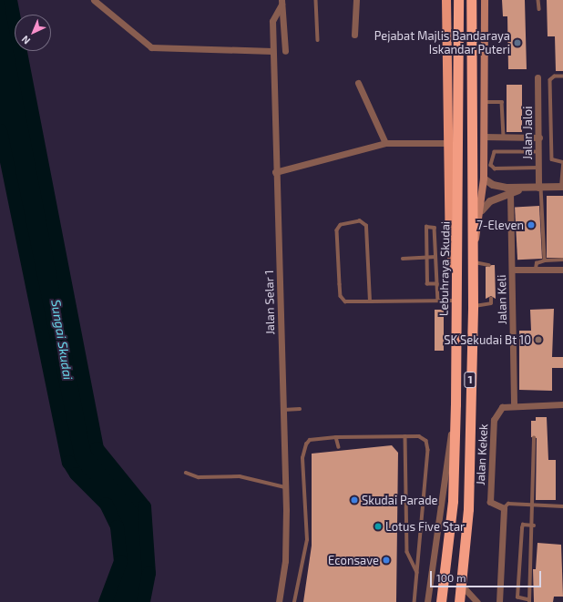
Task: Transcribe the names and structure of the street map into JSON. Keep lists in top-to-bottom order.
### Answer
{
  "streets": {
    "highway": ["Lebuhraya Skudai", "1"],
    "street": [
      "Jalan Jaloi",
      "Jalan Keli",
      "Jalan Selar 1",
      "Jalan Kekek"
    ]
  },
  "crossings": [
    ["Jalan Keli", "Jalan Kekek"]
  ],
  "water": ["Sungai Skudai"],
  "places": [
    "Pejabat Majlis Bandaraya Iskandar Puteri",
    "7-Eleven",
    "SK Sekudai Bt 10",
    "Skudai Parade",
    "Lotus Five Star",
    "Econsave"
  ],
  "scale_bar": "100 m",
  "north": "bottom left"
}
